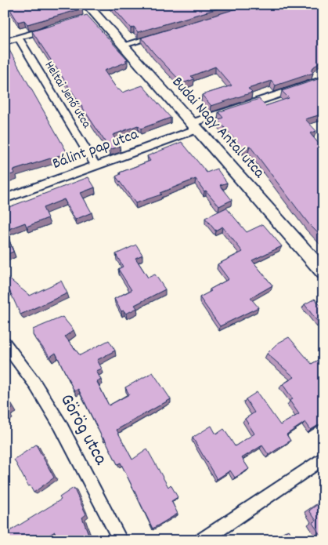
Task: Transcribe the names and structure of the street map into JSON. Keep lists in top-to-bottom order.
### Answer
{
  "streets": {
    "street": [
      "Heltai Jenő utca",
      "Budai Nagy Antal utca",
      "Bálint pap utca",
      "Görög utca"
    ]
  },
  "crossings": [
    ["Heltai Jenő utca", "Bálint pap utca"],
    ["Budai Nagy Antal utca", "Bálint pap utca"]
  ]
}
